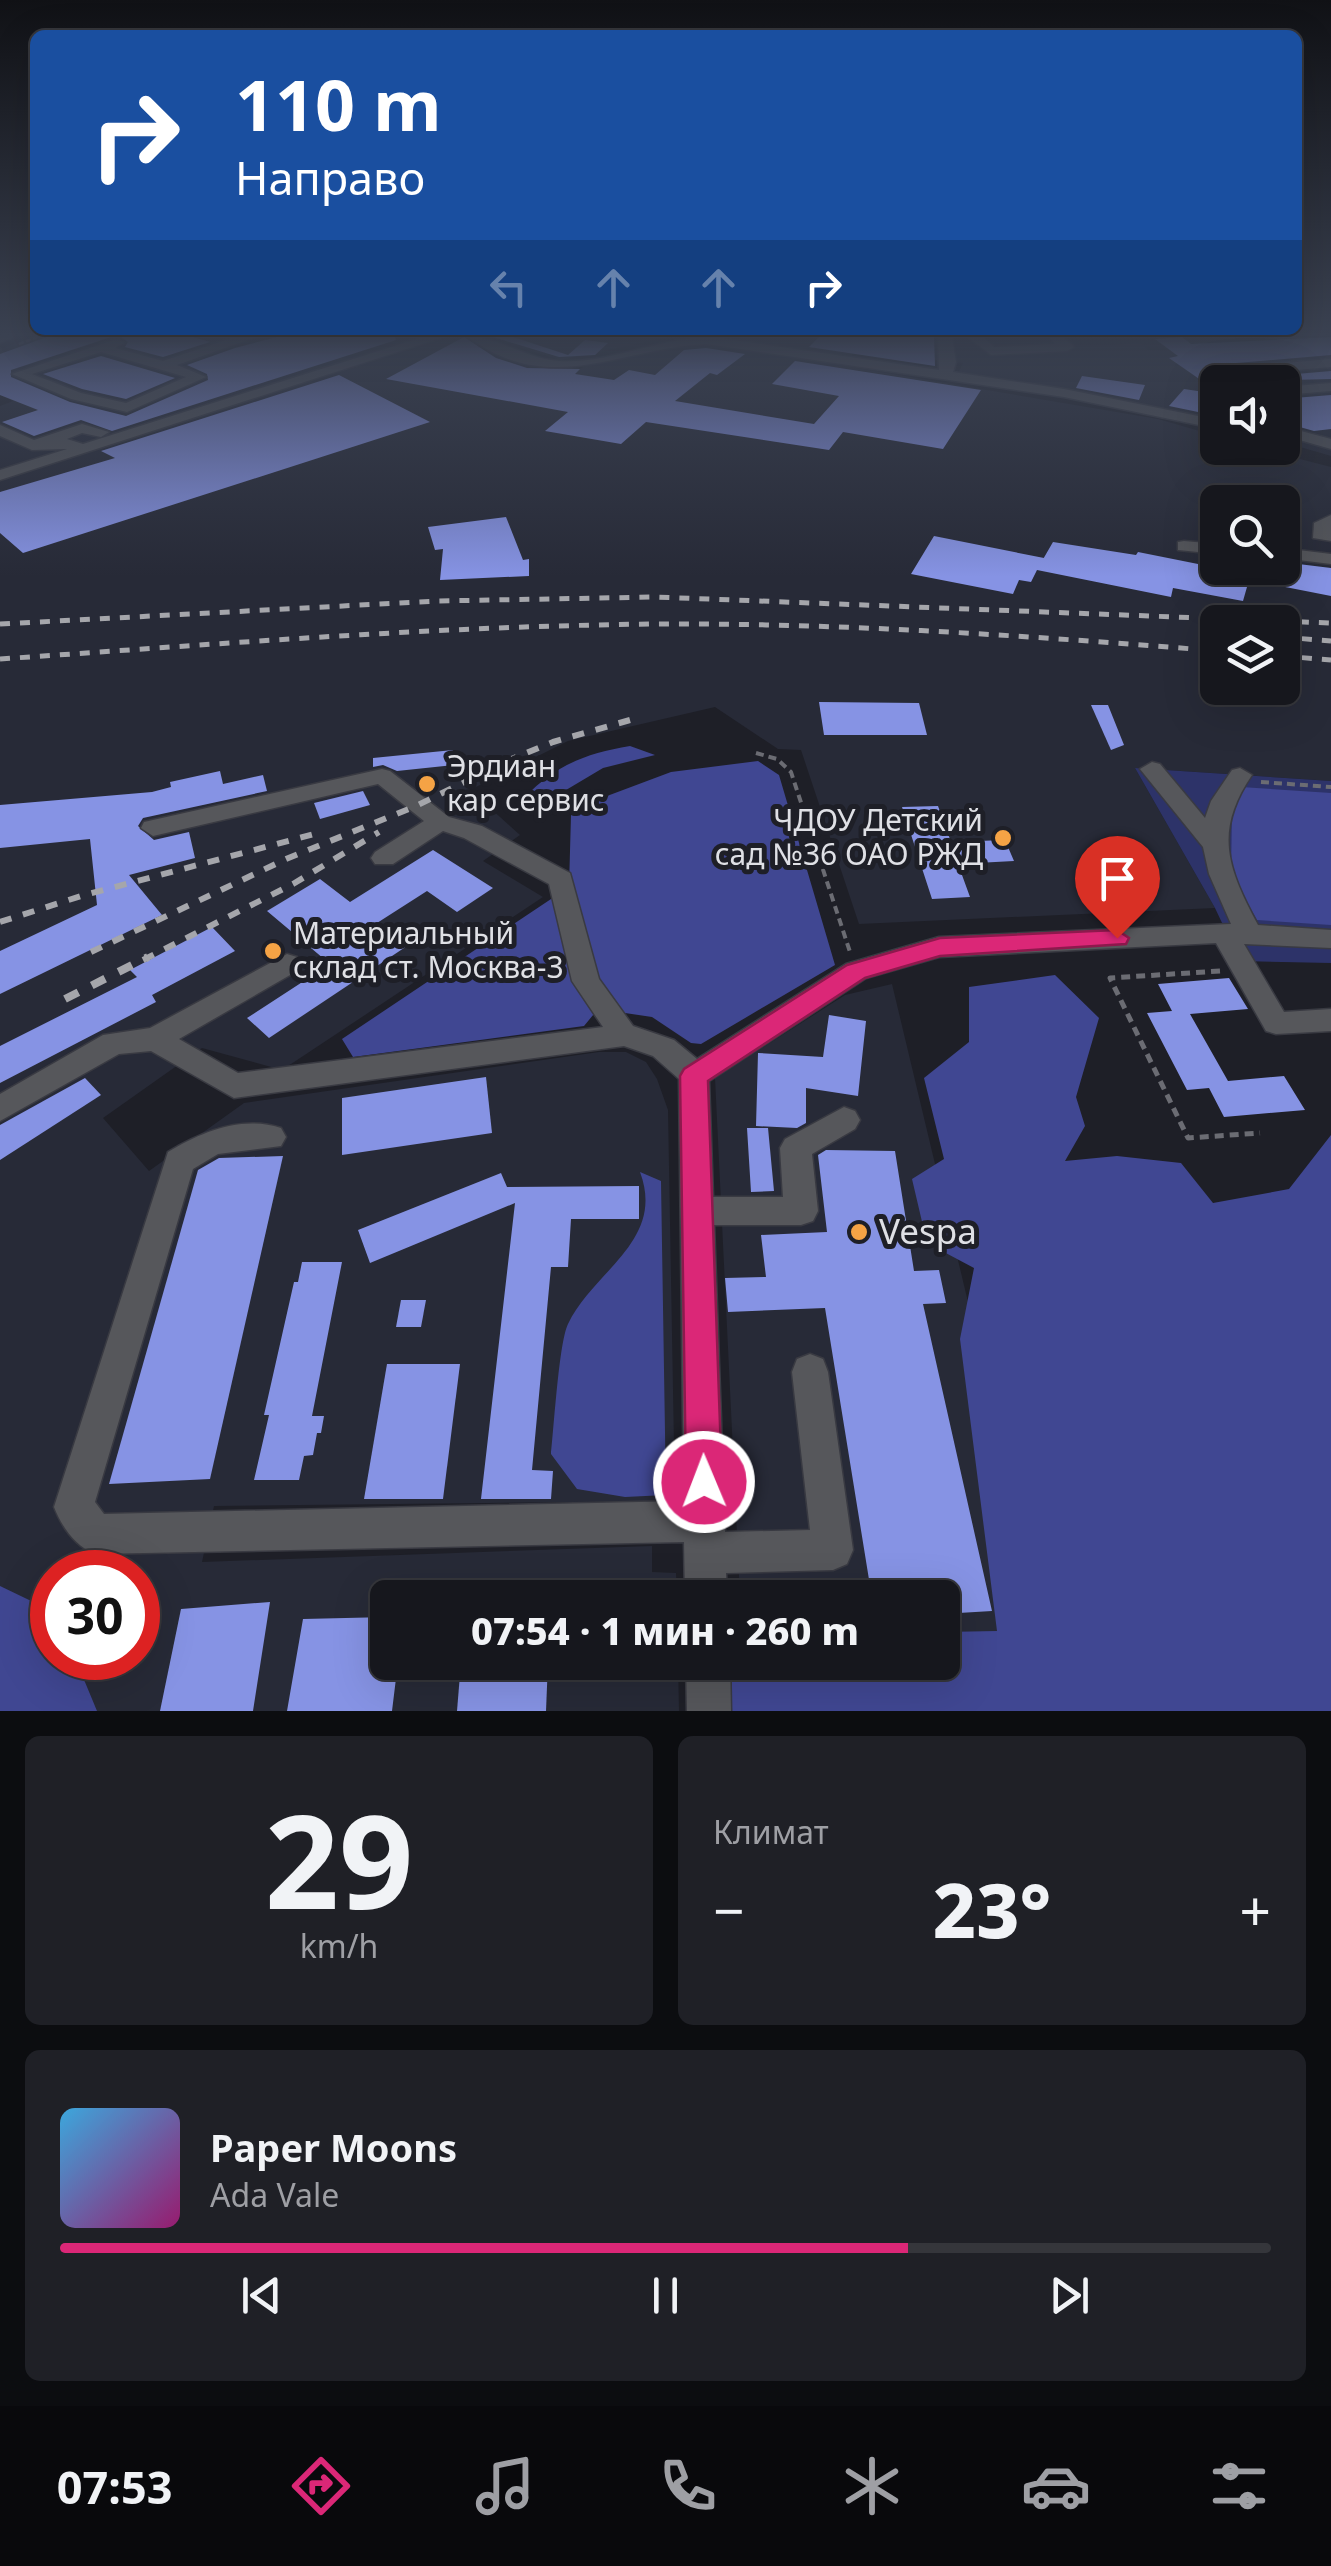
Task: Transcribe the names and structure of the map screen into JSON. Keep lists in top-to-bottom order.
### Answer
{
  "places": [
    "Эрдиан кар сервис",
    "ЧДОУ Детский сад №36 ОАО РЖД",
    "Материальный склад ст. Москва-3",
    "Vespa"
  ],
  "page": {
    "turn": ["110 m", "Направо"],
    "limit": "30",
    "trip": "07:54 · 1 мин · 260 m",
    "tile": [
      ["29", "km/h"],
      "Климат"
    ],
    "heat": ["−", "23°", "+"],
    "song": ["Paper Moons", "Ada Vale"],
    "tabs": "07:53"
  }
}
